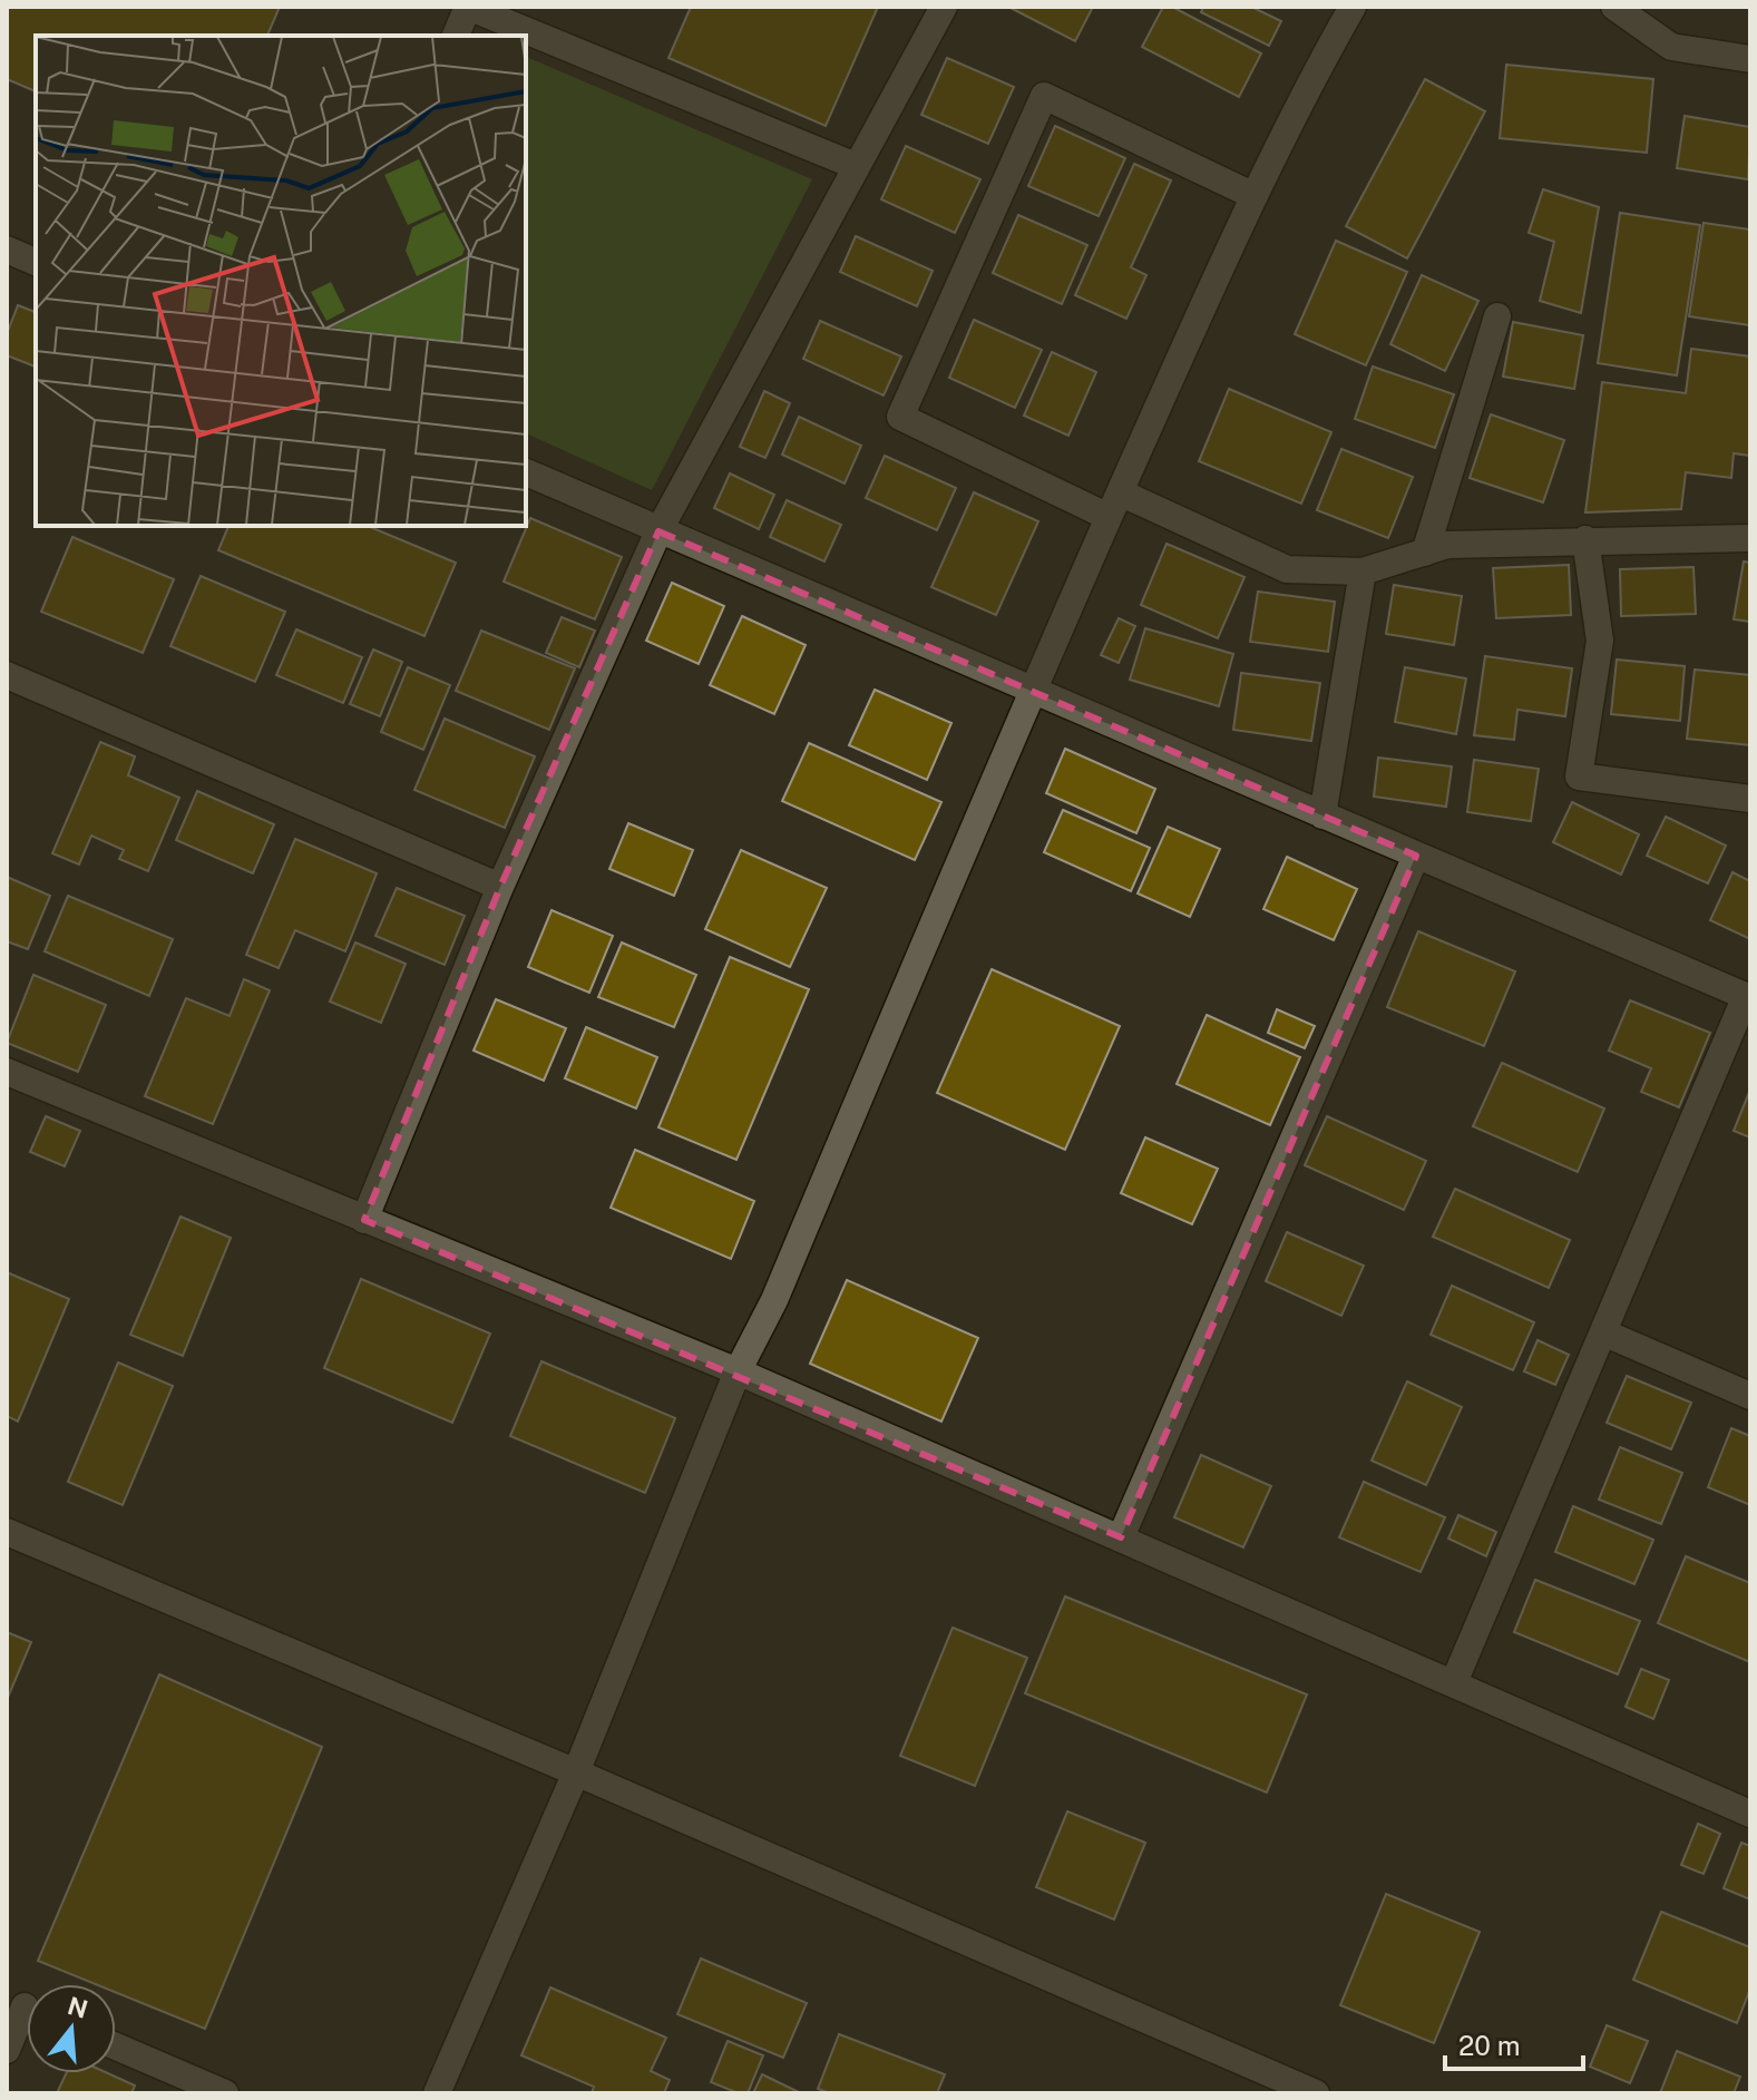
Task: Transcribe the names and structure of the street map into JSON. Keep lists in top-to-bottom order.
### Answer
{
  "scale_bar": "20 m",
  "north": "top"
}
